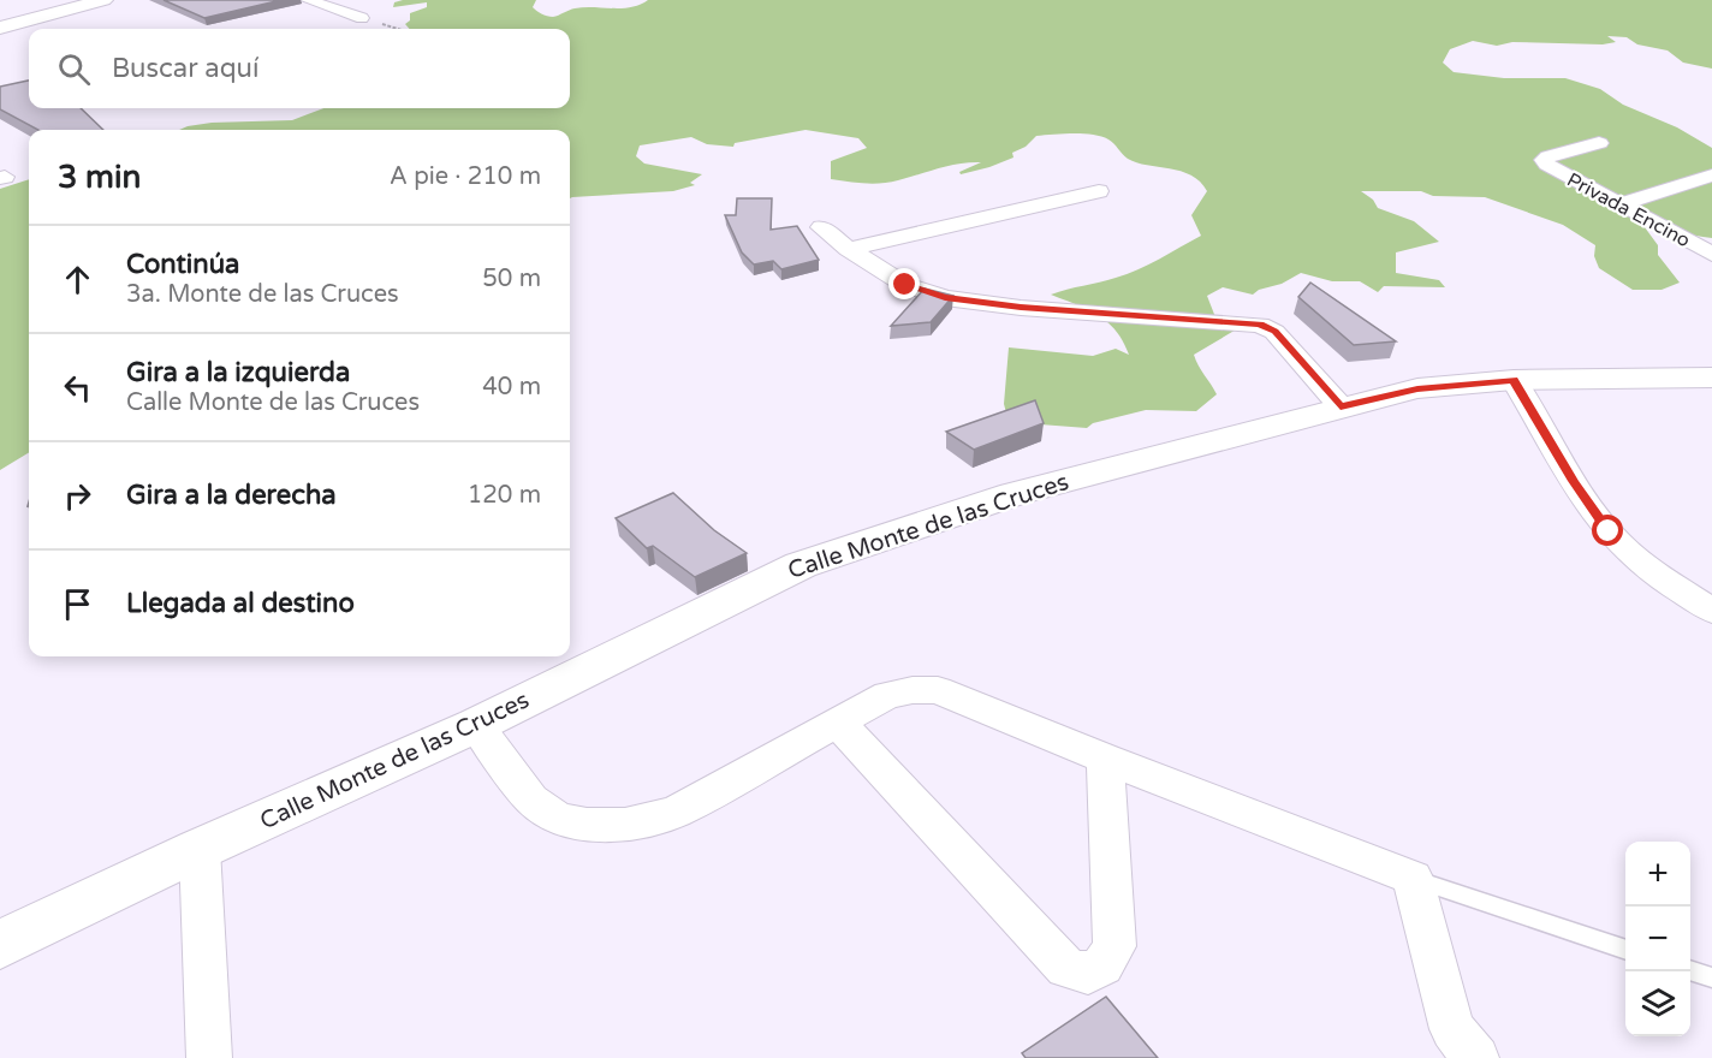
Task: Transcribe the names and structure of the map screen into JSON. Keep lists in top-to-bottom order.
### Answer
{
  "streets": {
    "street": ["Privada Encino", "Calle Monte de las Cruces"]
  },
  "page": {
    "search": "Buscar aquí",
    "heading": ["3 min", "A pie · 210 m"],
    "list": [
      ["Continúa", "3a. Monte de las Cruces", "50 m"],
      ["Gira a la izquierda", "Calle Monte de las Cruces", "40 m"],
      ["Gira a la derecha", "120 m"],
      "Llegada al destino"
    ],
    "map_buttons": ["+", "−"]
  }
}
